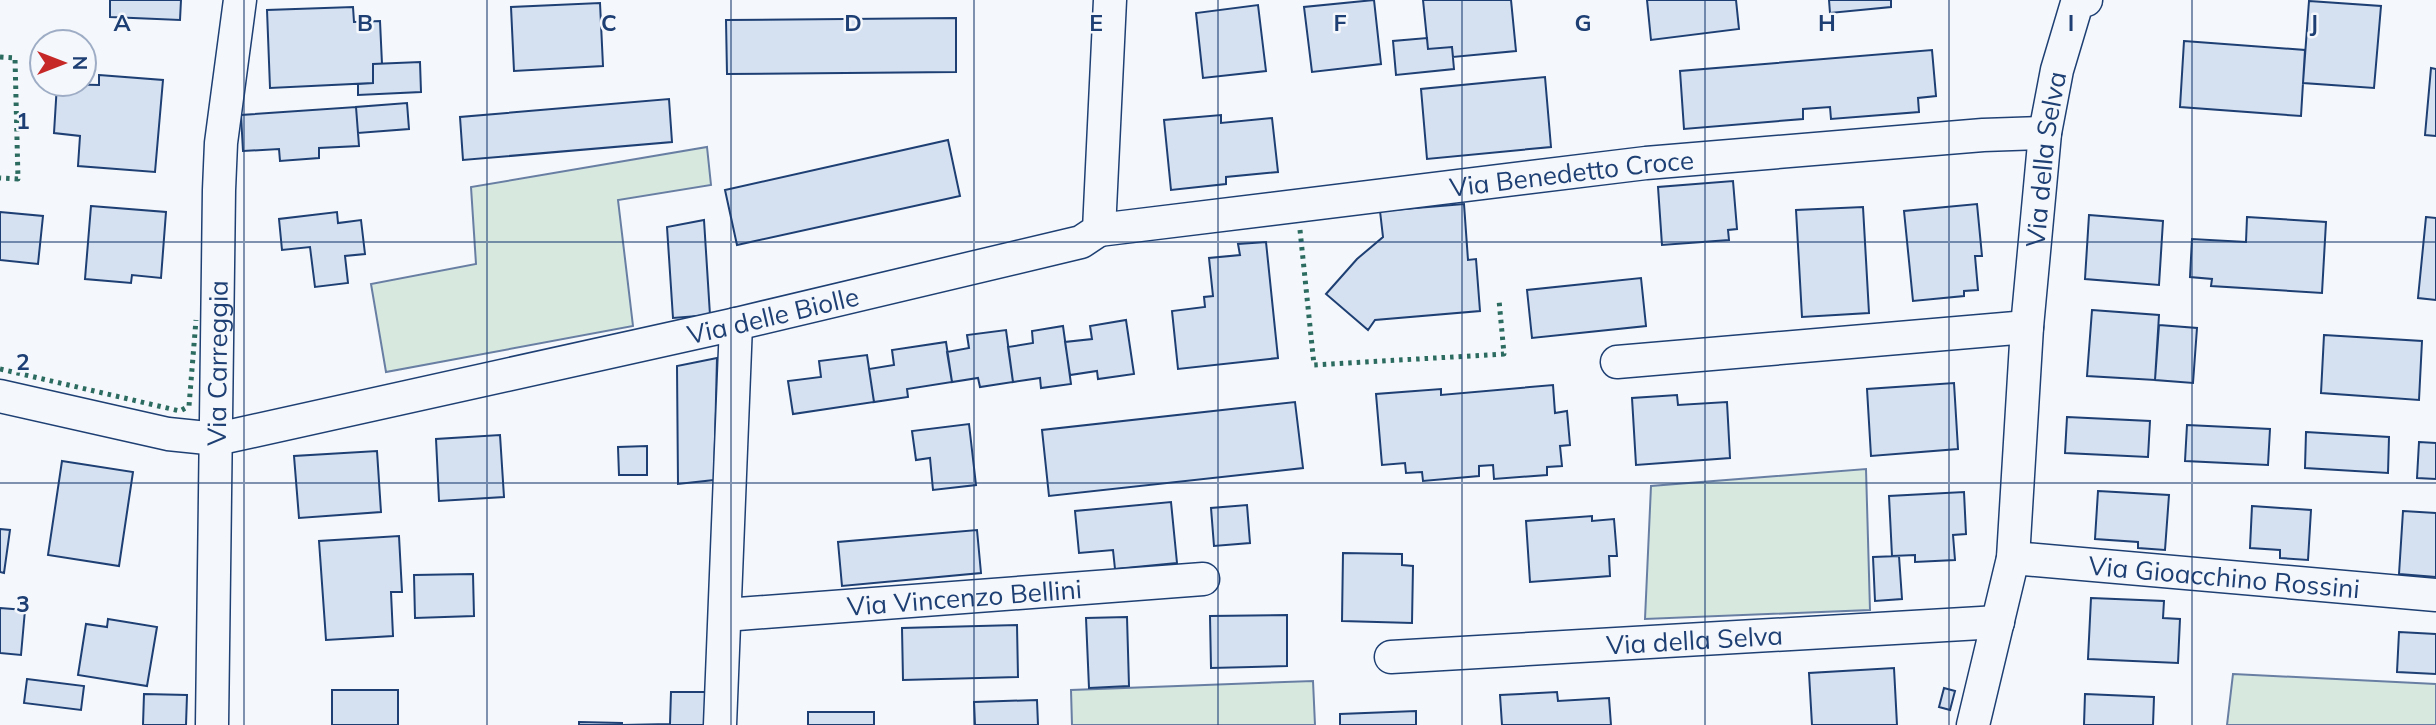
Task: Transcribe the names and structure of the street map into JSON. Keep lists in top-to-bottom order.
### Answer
{
  "streets": {
    "street": [
      "Via della Selva",
      "Via Benedetto Croce",
      "Via delle Biolle",
      "Via Carreggia",
      "Via Gioacchino Rossini",
      "Via Vincenzo Bellini"
    ]
  },
  "crossings": [
    ["Via della Selva", "Via Benedetto Croce"],
    ["Via della Selva", "Via Gioacchino Rossini"],
    ["Via Benedetto Croce", "Via delle Biolle"],
    ["Via delle Biolle", "Via Carreggia"]
  ],
  "north": "right",
  "grid": {
    "columns": [
      "A",
      "B",
      "C",
      "D",
      "E",
      "F",
      "G",
      "H",
      "I",
      "J"
    ],
    "rows": ["1", "2", "3"]
  }
}
